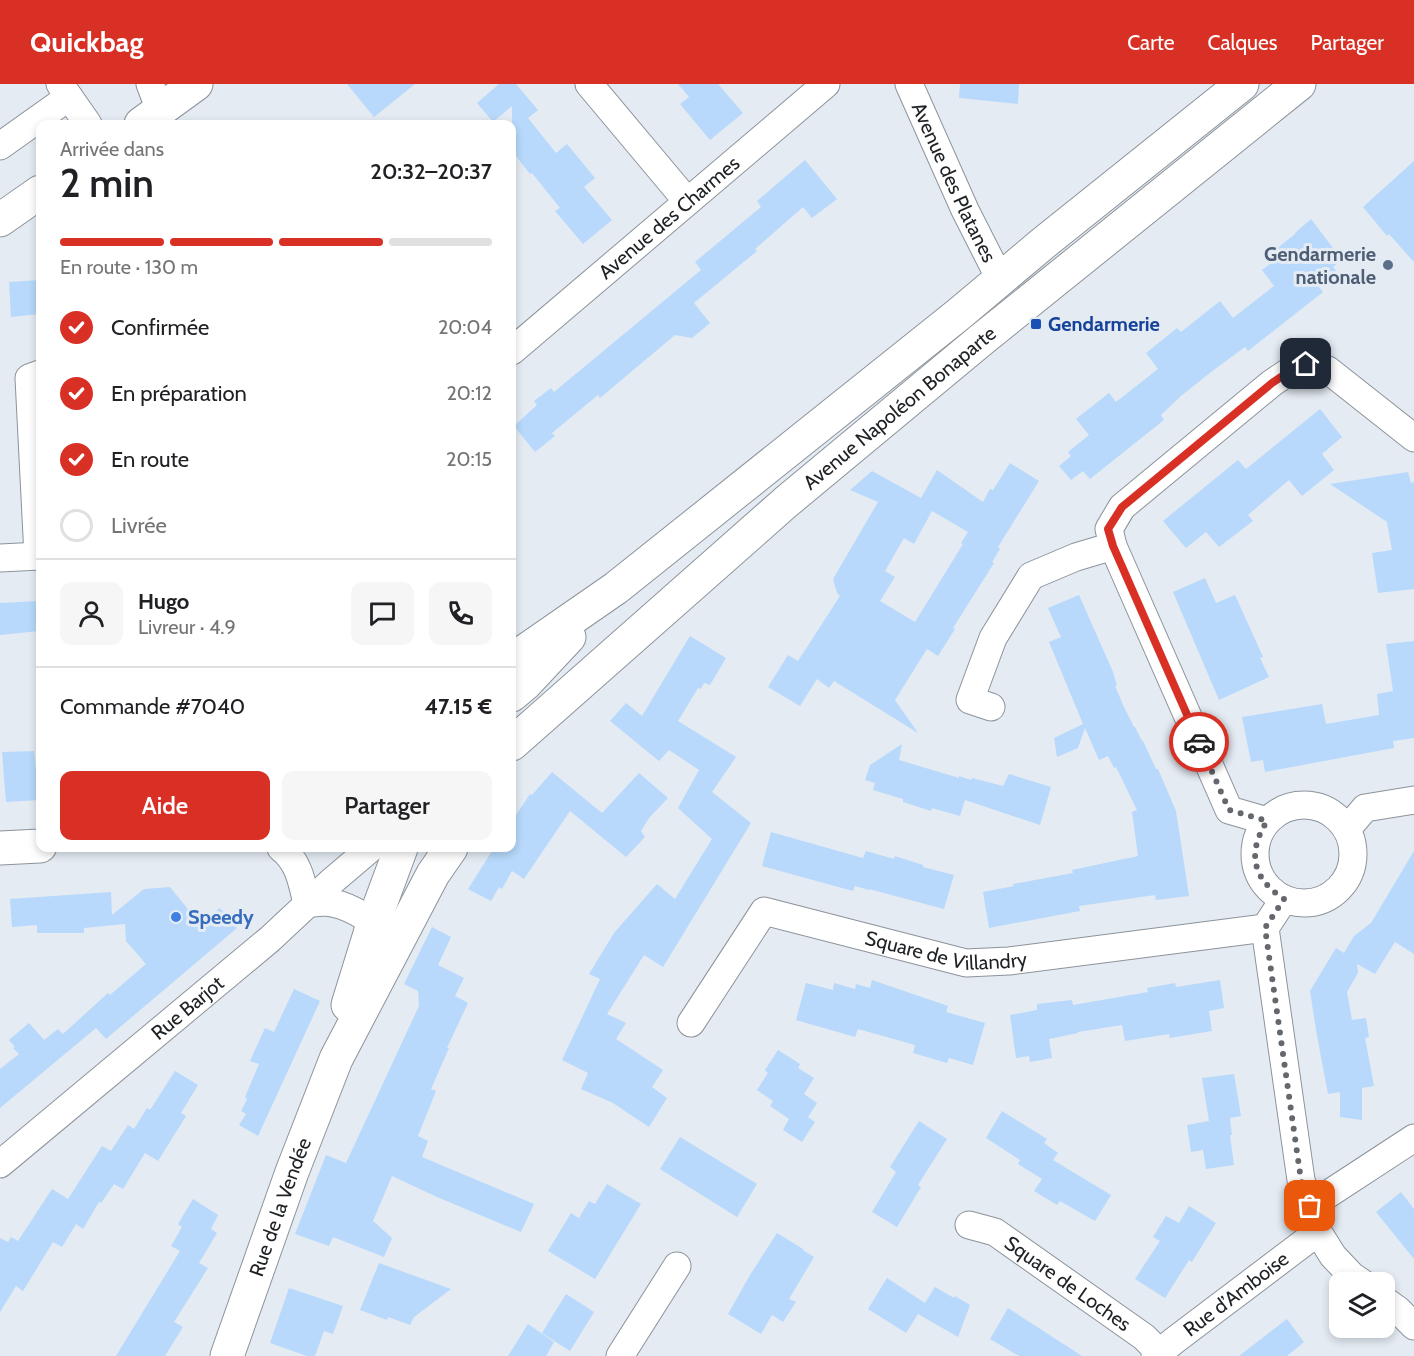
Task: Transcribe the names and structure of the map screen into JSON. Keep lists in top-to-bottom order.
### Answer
{
  "streets": {
    "main road": ["Avenue Napoléon Bonaparte", "Rue de la Vendée"],
    "street": [
      "Avenue des Platanes",
      "Avenue des Charmes",
      "Square de Villandry",
      "Rue Barjot",
      "Square de Loches",
      "Rue d’Amboise"
    ]
  },
  "crossings": [
    ["Avenue des Platanes", "Avenue Napoléon Bonaparte"],
    ["Square de Loches", "Rue d’Amboise"]
  ],
  "places": {
    "other": ["Gendarmerie nationale", "Speedy"],
    "transit": ["Gendarmerie"]
  },
  "page": {
    "header": "Quickbag",
    "nav": ["Carte", "Calques", "Partager"],
    "heading": ["2 min", "Arrivée dans", "20:32–20:37"],
    "panel": [
      "Hugo",
      "Livreur · 4.9",
      "Commande #7040",
      "47.15 €"
    ],
    "bar": "En route · 130 m",
    "list": [
      ["Confirmée", "20:04"],
      ["En préparation", "20:12"],
      ["En route", "20:15"],
      "Livrée"
    ],
    "buttons": ["Aide", "Partager"]
  }
}
